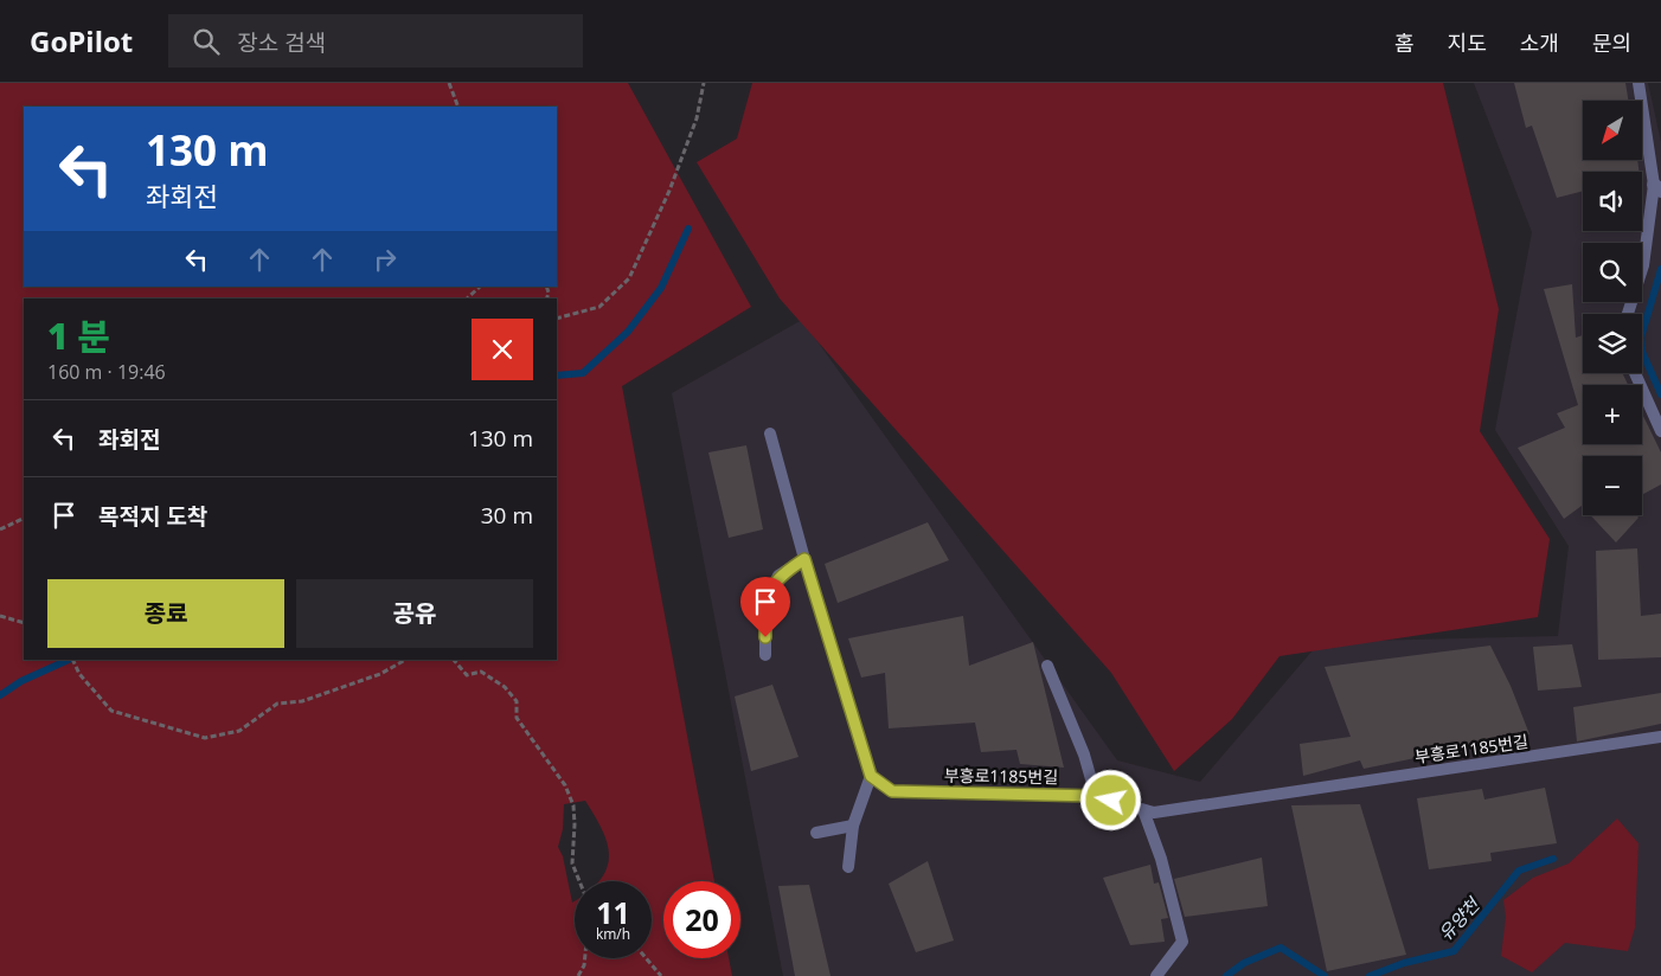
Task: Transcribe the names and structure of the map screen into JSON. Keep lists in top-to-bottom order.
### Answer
{
  "streets": {
    "lane": ["부흥로1185번길"]
  },
  "water": ["유양천"],
  "north": "bottom left",
  "page": {
    "header": "GoPilot",
    "search": "장소 검색",
    "nav": [
      "홈",
      "지도",
      "소개",
      "문의"
    ],
    "map_buttons": ["+", "−"],
    "turn": ["130 m", "좌회전"],
    "heading": ["1 분", "160 m · 19:46"],
    "list": [
      {
        "name": "좌회전",
        "value": "130 m"
      },
      {
        "name": "목적지 도착",
        "value": "30 m"
      }
    ],
    "buttons": ["종료", "공유"],
    "speed": "11 km/h",
    "limit": "20"
  }
}
